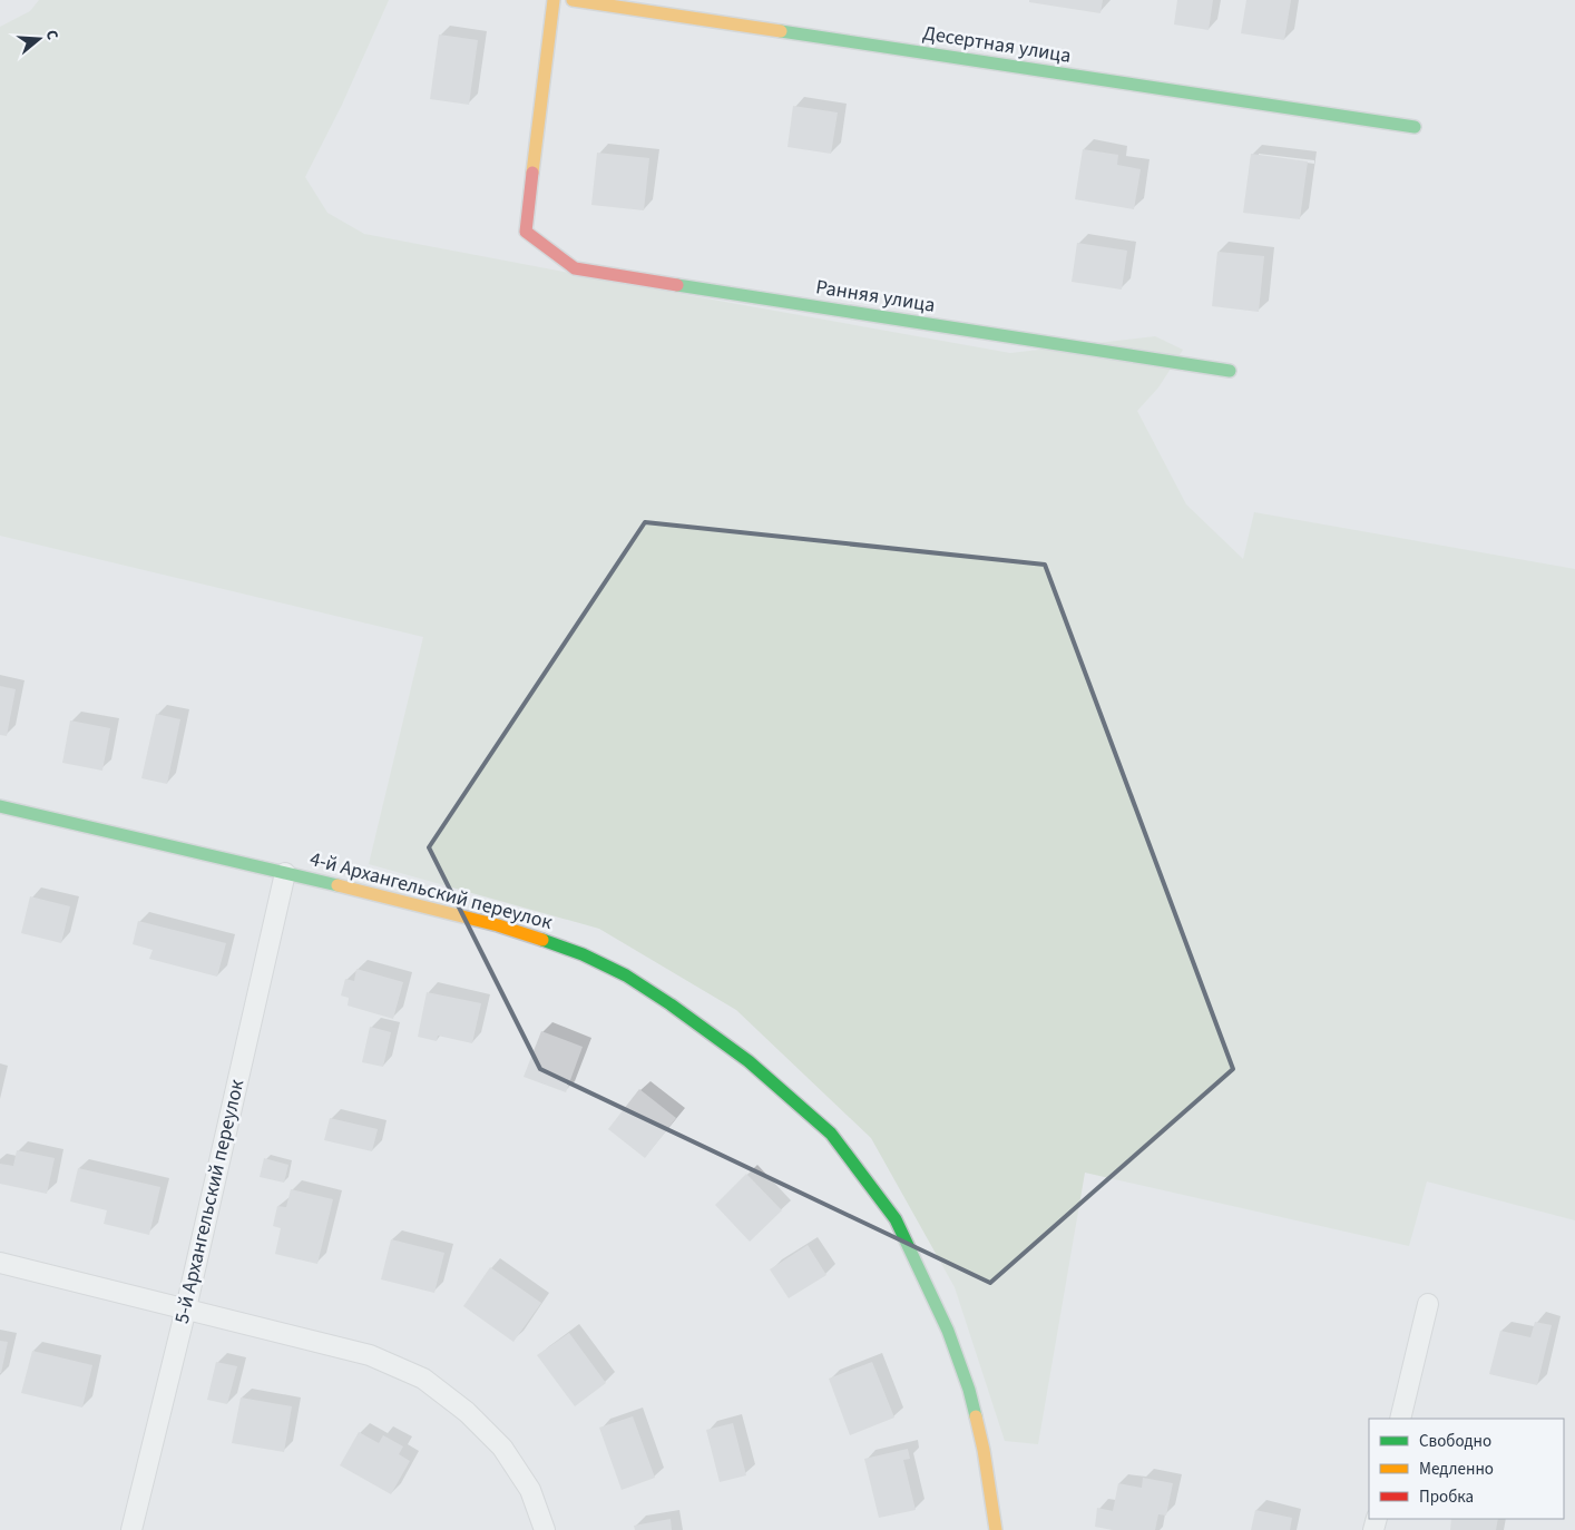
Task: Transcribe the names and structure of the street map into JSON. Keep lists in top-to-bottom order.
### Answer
{
  "streets": {
    "street": [
      "Десертная улица",
      "Ранняя улица",
      "4-й Архангельский переулок",
      "5-й Архангельский переулок"
    ]
  },
  "crossings": [
    ["4-й Архангельский переулок", "5-й Архангельский переулок"]
  ],
  "legend": ["Свободно", "Медленно", "Пробка"],
  "north": "right"
}
